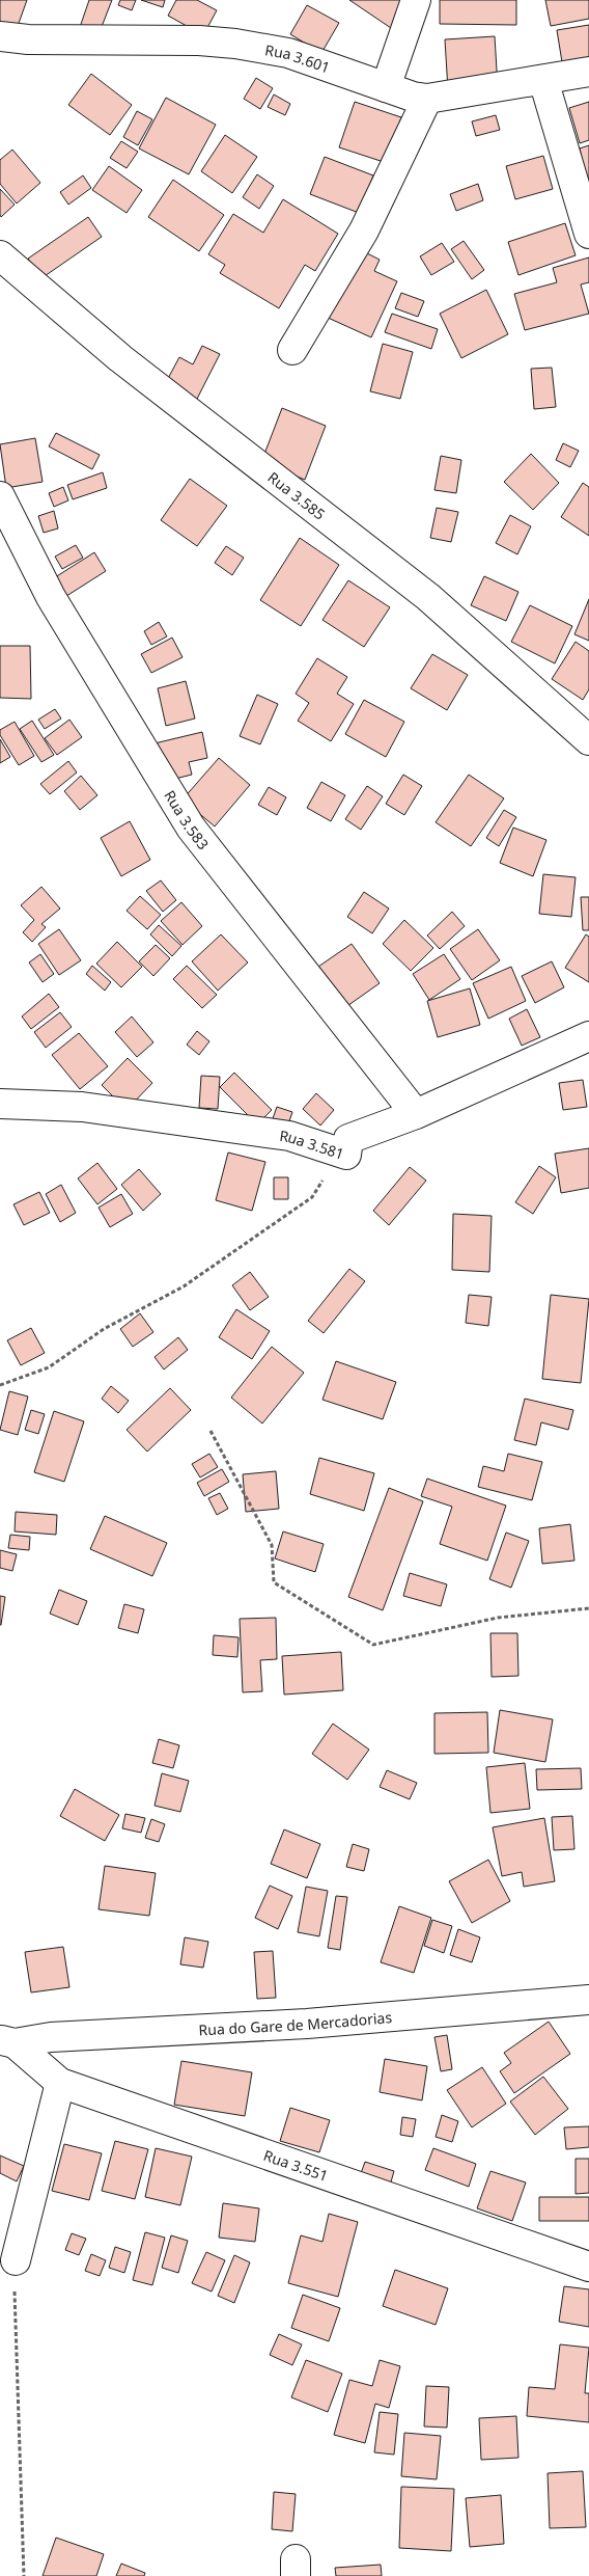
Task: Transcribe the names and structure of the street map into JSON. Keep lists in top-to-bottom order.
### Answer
{
  "streets": {
    "street": [
      "Rua 3.601",
      "Rua 3.585",
      "Rua 3.583",
      "Rua 3.581",
      "Rua do Gare de Mercadorias",
      "Rua 3.551"
    ]
  },
  "crossings": [
    ["Rua 3.583", "Rua 3.581"],
    ["Rua do Gare de Mercadorias", "Rua 3.551"]
  ]
}
